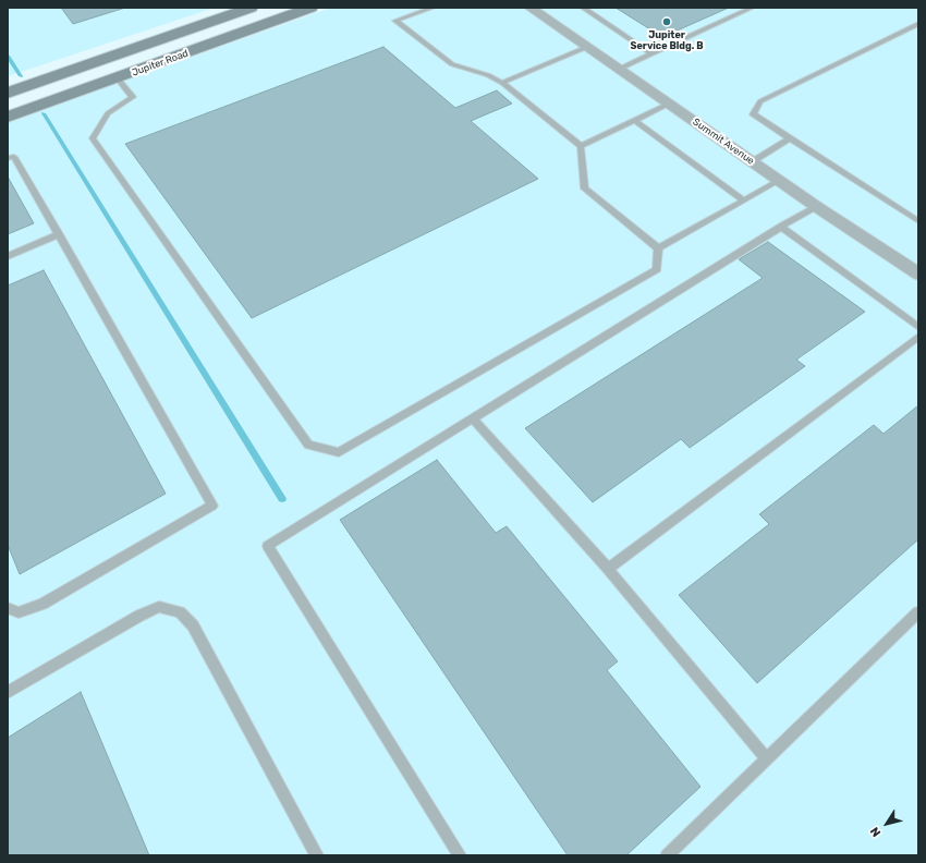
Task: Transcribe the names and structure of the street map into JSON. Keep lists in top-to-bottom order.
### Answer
{
  "streets": {
    "main road": ["Jupiter Road"],
    "street": ["Summit Avenue"]
  },
  "places": ["Jupiter Service Bldg. B"],
  "north": "bottom left"
}
